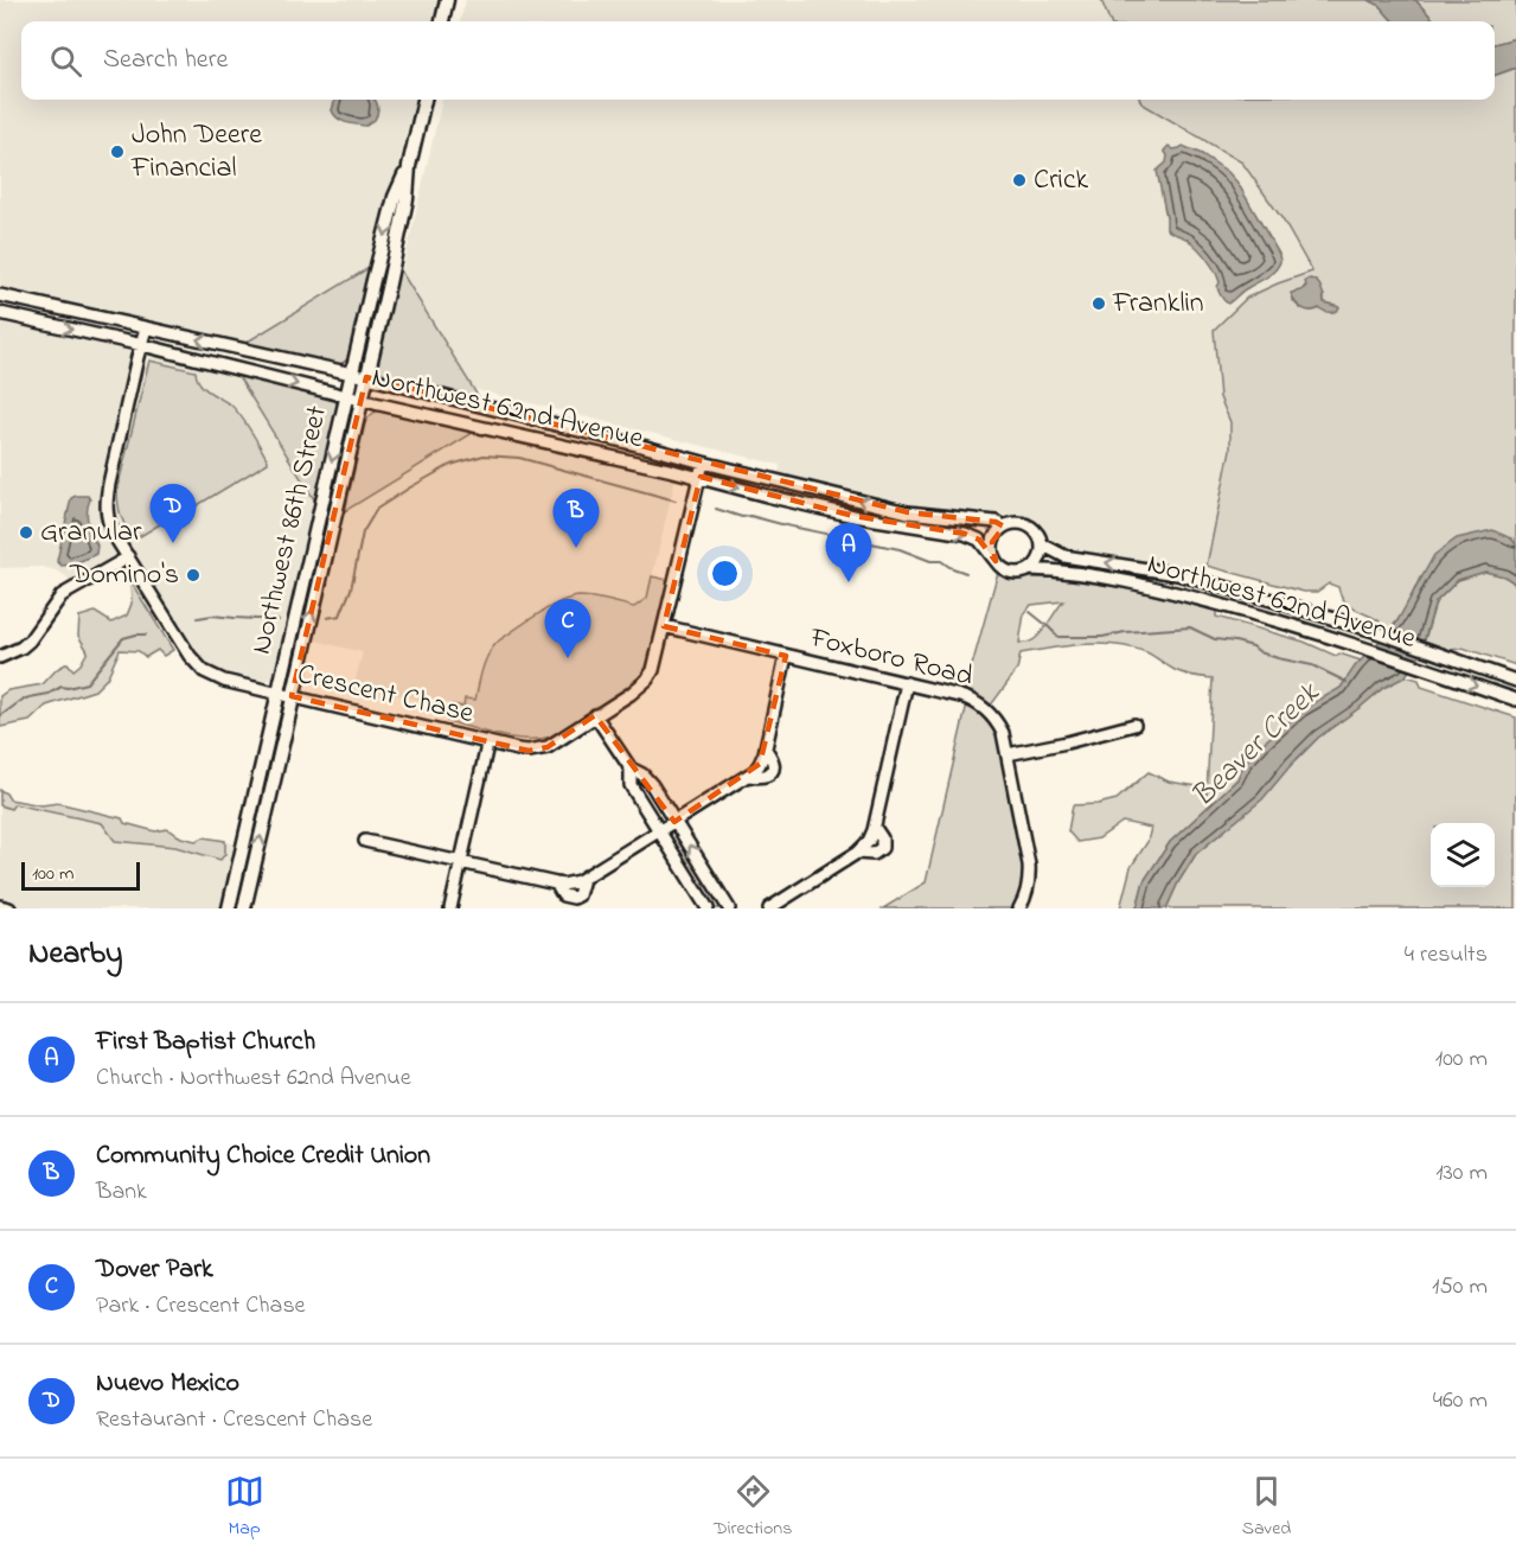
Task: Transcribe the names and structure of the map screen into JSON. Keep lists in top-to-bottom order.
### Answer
{
  "streets": {
    "main road": ["Northwest 86th Street"],
    "street": ["Northwest 62nd Avenue", "Foxboro Road", "Crescent Chase"]
  },
  "crossings": [
    ["Northwest 62nd Avenue", "Northwest 86th Street"],
    ["Northwest 62nd Avenue", "Crescent Chase"],
    ["Northwest 86th Street", "Crescent Chase"],
    ["Foxboro Road", "Crescent Chase"]
  ],
  "water": ["Beaver Creek"],
  "places": [
    "John Deere Financial",
    "Crick",
    "Franklin",
    "Granular",
    "Domino's"
  ],
  "scale_bar": "100 m",
  "page": {
    "search": "Search here",
    "pins": [
      "D",
      "B",
      "A",
      "C"
    ],
    "scale": "100 m",
    "heading": ["Nearby", "4 results"],
    "list": [
      {
        "mark": "A",
        "name": "First Baptist Church",
        "note": "Church · Northwest 62nd Avenue",
        "value": "100 m"
      },
      {
        "mark": "B",
        "name": "Community Choice Credit Union",
        "note": "Bank",
        "value": "130 m"
      },
      {
        "mark": "C",
        "name": "Dover Park",
        "note": "Park · Crescent Chase",
        "value": "150 m"
      },
      {
        "mark": "D",
        "name": "Nuevo Mexico",
        "note": "Restaurant · Crescent Chase",
        "value": "460 m"
      }
    ],
    "nav": ["Map", "Directions", "Saved"]
  }
}
